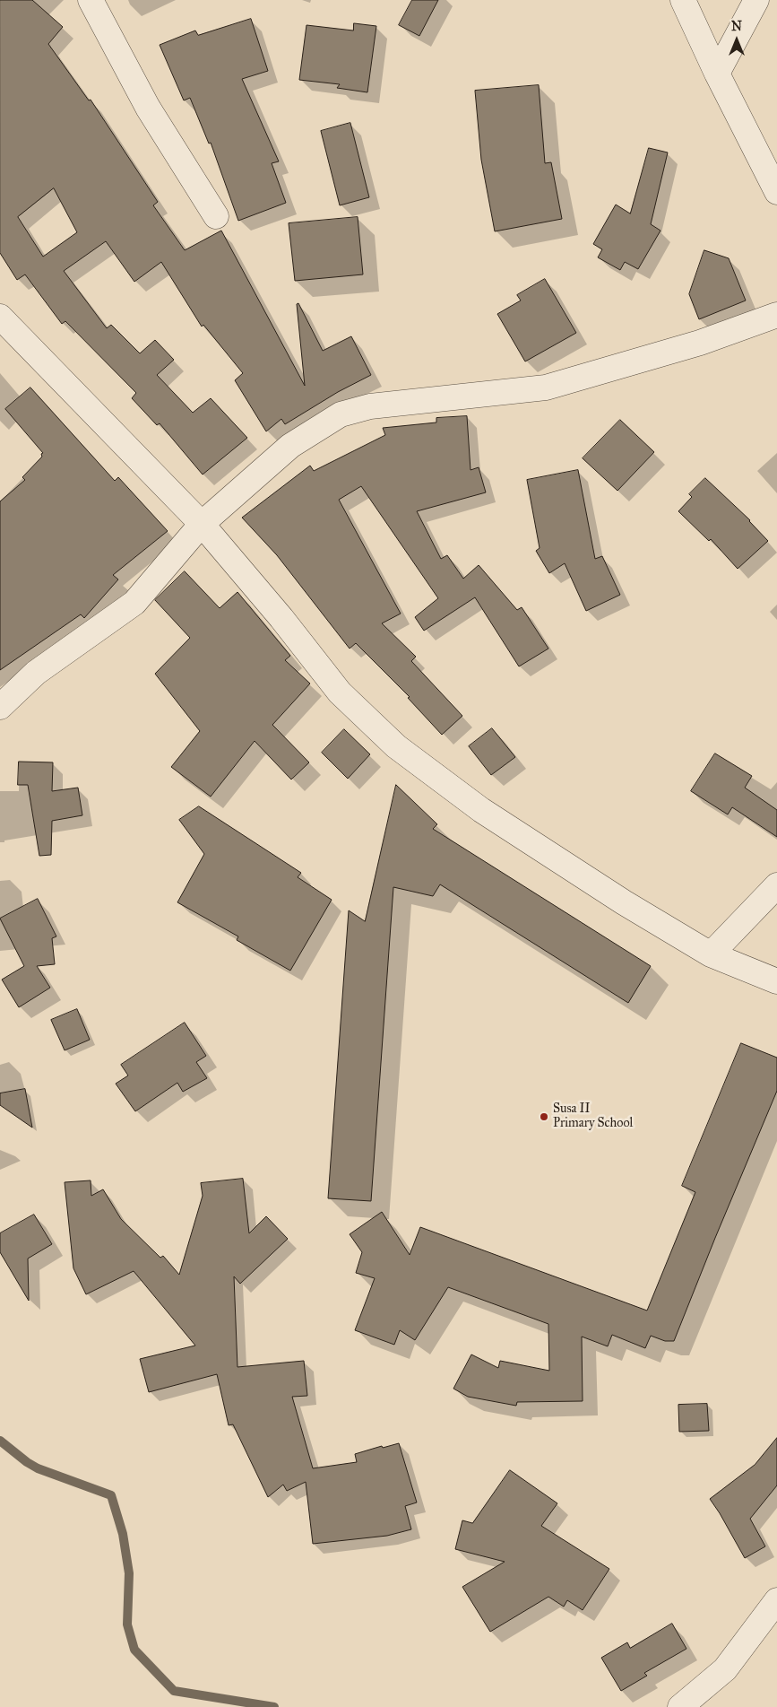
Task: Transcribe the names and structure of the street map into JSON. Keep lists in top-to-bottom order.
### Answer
{
  "places": ["Susa II Primary School"],
  "north": "top"
}
